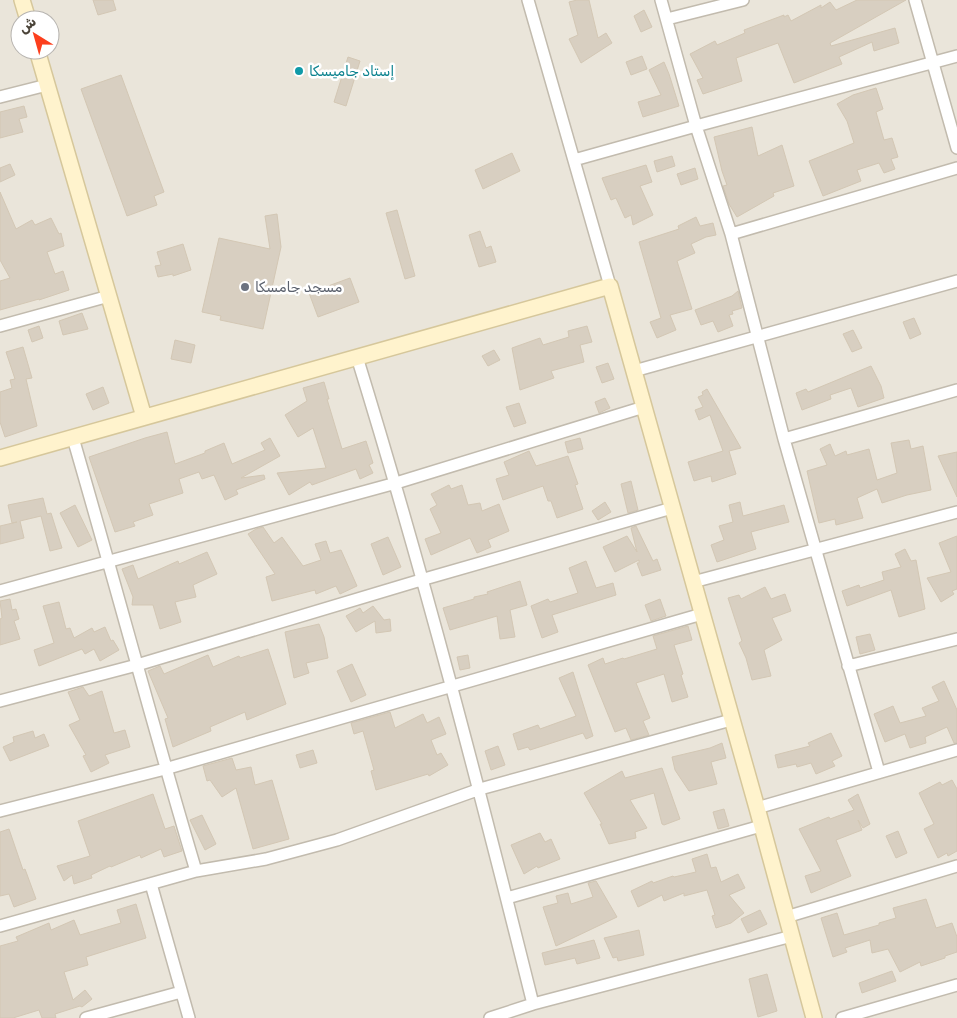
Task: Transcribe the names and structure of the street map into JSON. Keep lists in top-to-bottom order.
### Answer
{
  "places": ["إستاد جاميسكا", "مسجد جامسكا"],
  "north": "top left"
}
